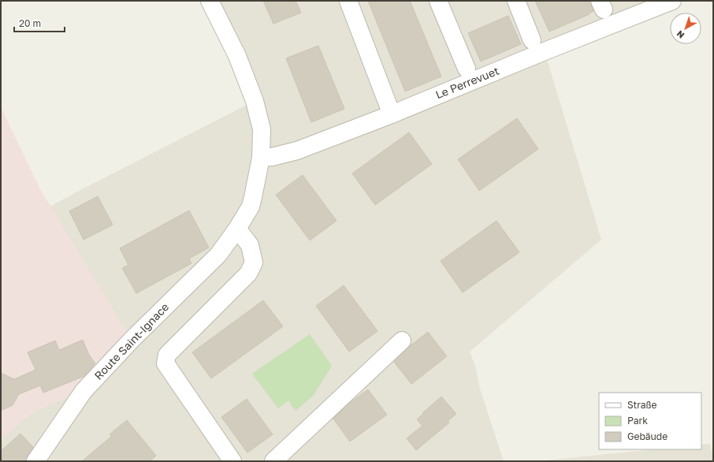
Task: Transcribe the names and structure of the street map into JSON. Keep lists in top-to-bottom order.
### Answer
{
  "streets": {
    "street": ["Le Perrevuet", "Route Saint-Ignace"]
  },
  "crossings": [
    ["Le Perrevuet", "Route Saint-Ignace"]
  ],
  "legend": ["Straße", "Park", "Gebäude"],
  "scale_bar": "20 m",
  "north": "bottom left"
}
